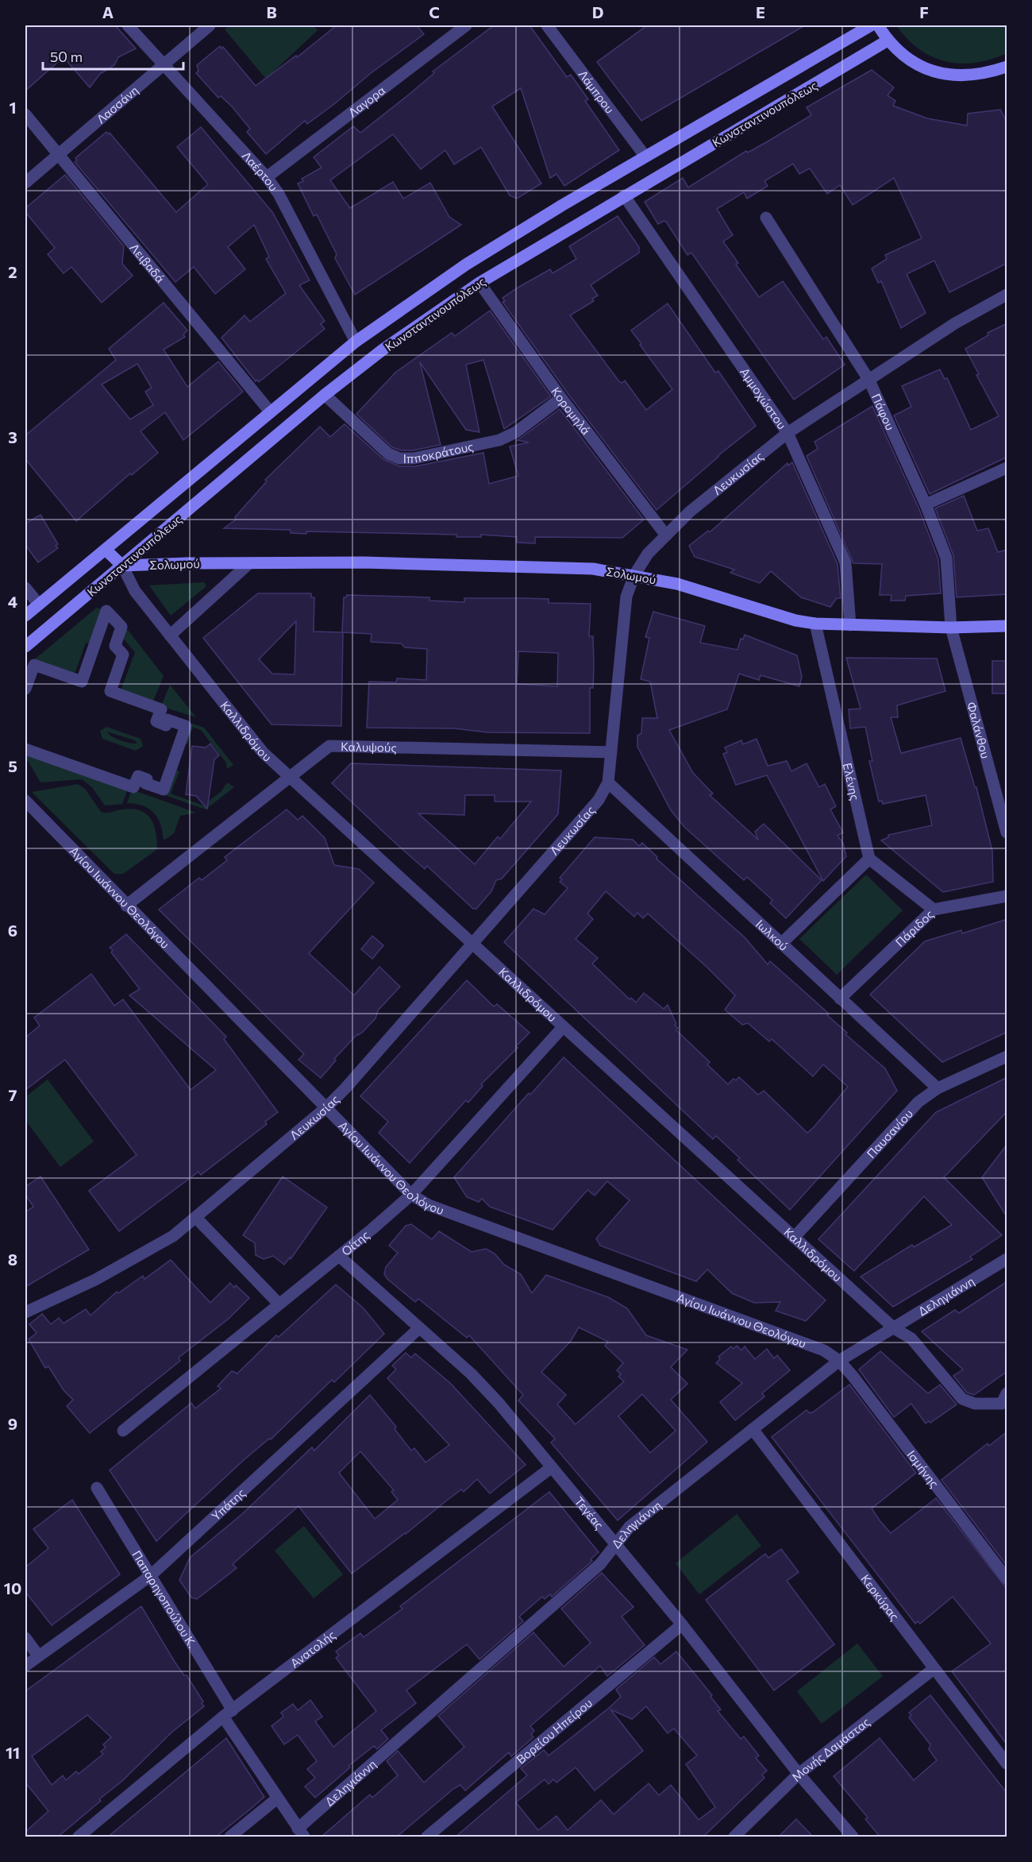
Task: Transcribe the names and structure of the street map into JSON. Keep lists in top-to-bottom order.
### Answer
{
  "streets": {
    "main road": ["Κωνσταντινουπόλεως", "Σολωμού"],
    "street": [
      "Λάμπρου",
      "Λαγορα",
      "Λασσάνη",
      "Λαέρτου",
      "Λειβαδά",
      "Αμμοχώστου",
      "Κορομηλά",
      "Πάφου",
      "Ιπποκράτους",
      "Λευκωσίας",
      "Φαλάνθου",
      "Καλλιδρόμου",
      "Καλυψούς",
      "Ελένης",
      "Αγίου Ιωάννου Θεολόγου",
      "Πάριδος",
      "Ιωλκού",
      "Παυσανίου",
      "Οίτης",
      "Δεληγιάννη",
      "Ισμήνης",
      "Υπάτης",
      "Τεγέας",
      "Κερκύρας",
      "Παπαρηγοπούλου Κ.",
      "Ανατολής",
      "Βορείου Ηπείρου",
      "Μονής Δαμάστας"
    ]
  },
  "crossings": [
    ["Λάμπρου", "Κωνσταντινουπόλεως"],
    ["Λαγορα", "Λαέρτου"],
    ["Λασσάνη", "Λαέρτου"],
    ["Λασσάνη", "Λειβαδά"],
    ["Κωνσταντινουπόλεως", "Λαέρτου"],
    ["Κωνσταντινουπόλεως", "Λειβαδά"],
    ["Κωνσταντινουπόλεως", "Αμμοχώστου"],
    ["Κωνσταντινουπόλεως", "Κορομηλά"],
    ["Κωνσταντινουπόλεως", "Ιπποκράτους"],
    ["Κωνσταντινουπόλεως", "Σολωμού"],
    ["Κωνσταντινουπόλεως", "Καλλιδρόμου"],
    ["Αμμοχώστου", "Λευκωσίας"],
    ["Αμμοχώστου", "Σολωμού"],
    ["Κορομηλά", "Ιπποκράτους"],
    ["Κορομηλά", "Λευκωσίας"],
    ["Πάφου", "Λευκωσίας"],
    ["Πάφου", "Σολωμού"],
    ["Πάφου", "Φαλάνθου"],
    ["Λευκωσίας", "Σολωμού"],
    ["Λευκωσίας", "Καλλιδρόμου"],
    ["Λευκωσίας", "Καλυψούς"],
    ["Λευκωσίας", "Αγίου Ιωάννου Θεολόγου"],
    ["Λευκωσίας", "Ιωλκού"],
    ["Σολωμού", "Φαλάνθου"],
    ["Σολωμού", "Καλλιδρόμου"],
    ["Σολωμού", "Ελένης"],
    ["Καλλιδρόμου", "Καλυψούς"],
    ["Καλλιδρόμου", "Παυσανίου"],
    ["Καλλιδρόμου", "Οίτης"],
    ["Καλλιδρόμου", "Δεληγιάννη"],
    ["Καλυψούς", "Αγίου Ιωάννου Θεολόγου"],
    ["Αγίου Ιωάννου Θεολόγου", "Οίτης"],
    ["Αγίου Ιωάννου Θεολόγου", "Δεληγιάννη"],
    ["Αγίου Ιωάννου Θεολόγου", "Ισμήνης"],
    ["Πάριδος", "Ιωλκού"],
    ["Ιωλκού", "Παυσανίου"],
    ["Οίτης", "Τεγέας"],
    ["Δεληγιάννη", "Ισμήνης"],
    ["Δεληγιάννη", "Τεγέας"],
    ["Δεληγιάννη", "Κερκύρας"],
    ["Δεληγιάννη", "Παπαρηγοπούλου Κ."],
    ["Υπάτης", "Τεγέας"],
    ["Υπάτης", "Παπαρηγοπούλου Κ."],
    ["Τεγέας", "Ανατολής"],
    ["Τεγέας", "Βορείου Ηπείρου"],
    ["Τεγέας", "Μονής Δαμάστας"],
    ["Κερκύρας", "Μονής Δαμάστας"],
    ["Παπαρηγοπούλου Κ.", "Ανατολής"]
  ],
  "scale_bar": "50 m",
  "grid": {
    "columns": [
      "A",
      "B",
      "C",
      "D",
      "E",
      "F"
    ],
    "rows": [
      "1",
      "2",
      "3",
      "4",
      "5",
      "6",
      "7",
      "8",
      "9",
      "10",
      "11"
    ]
  }
}
